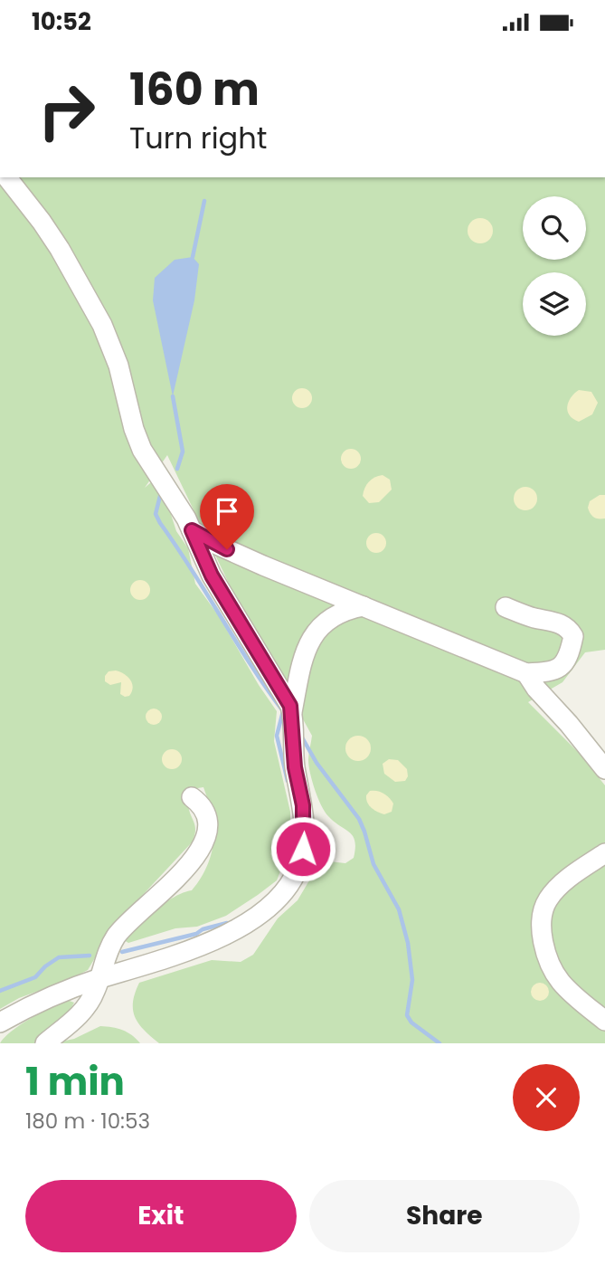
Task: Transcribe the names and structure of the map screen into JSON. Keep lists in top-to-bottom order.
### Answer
{
  "page": {
    "status": "10:52",
    "turn": ["160 m", "Turn right"],
    "heading": ["1 min", "180 m · 10:53"],
    "buttons": ["Exit", "Share"]
  }
}
